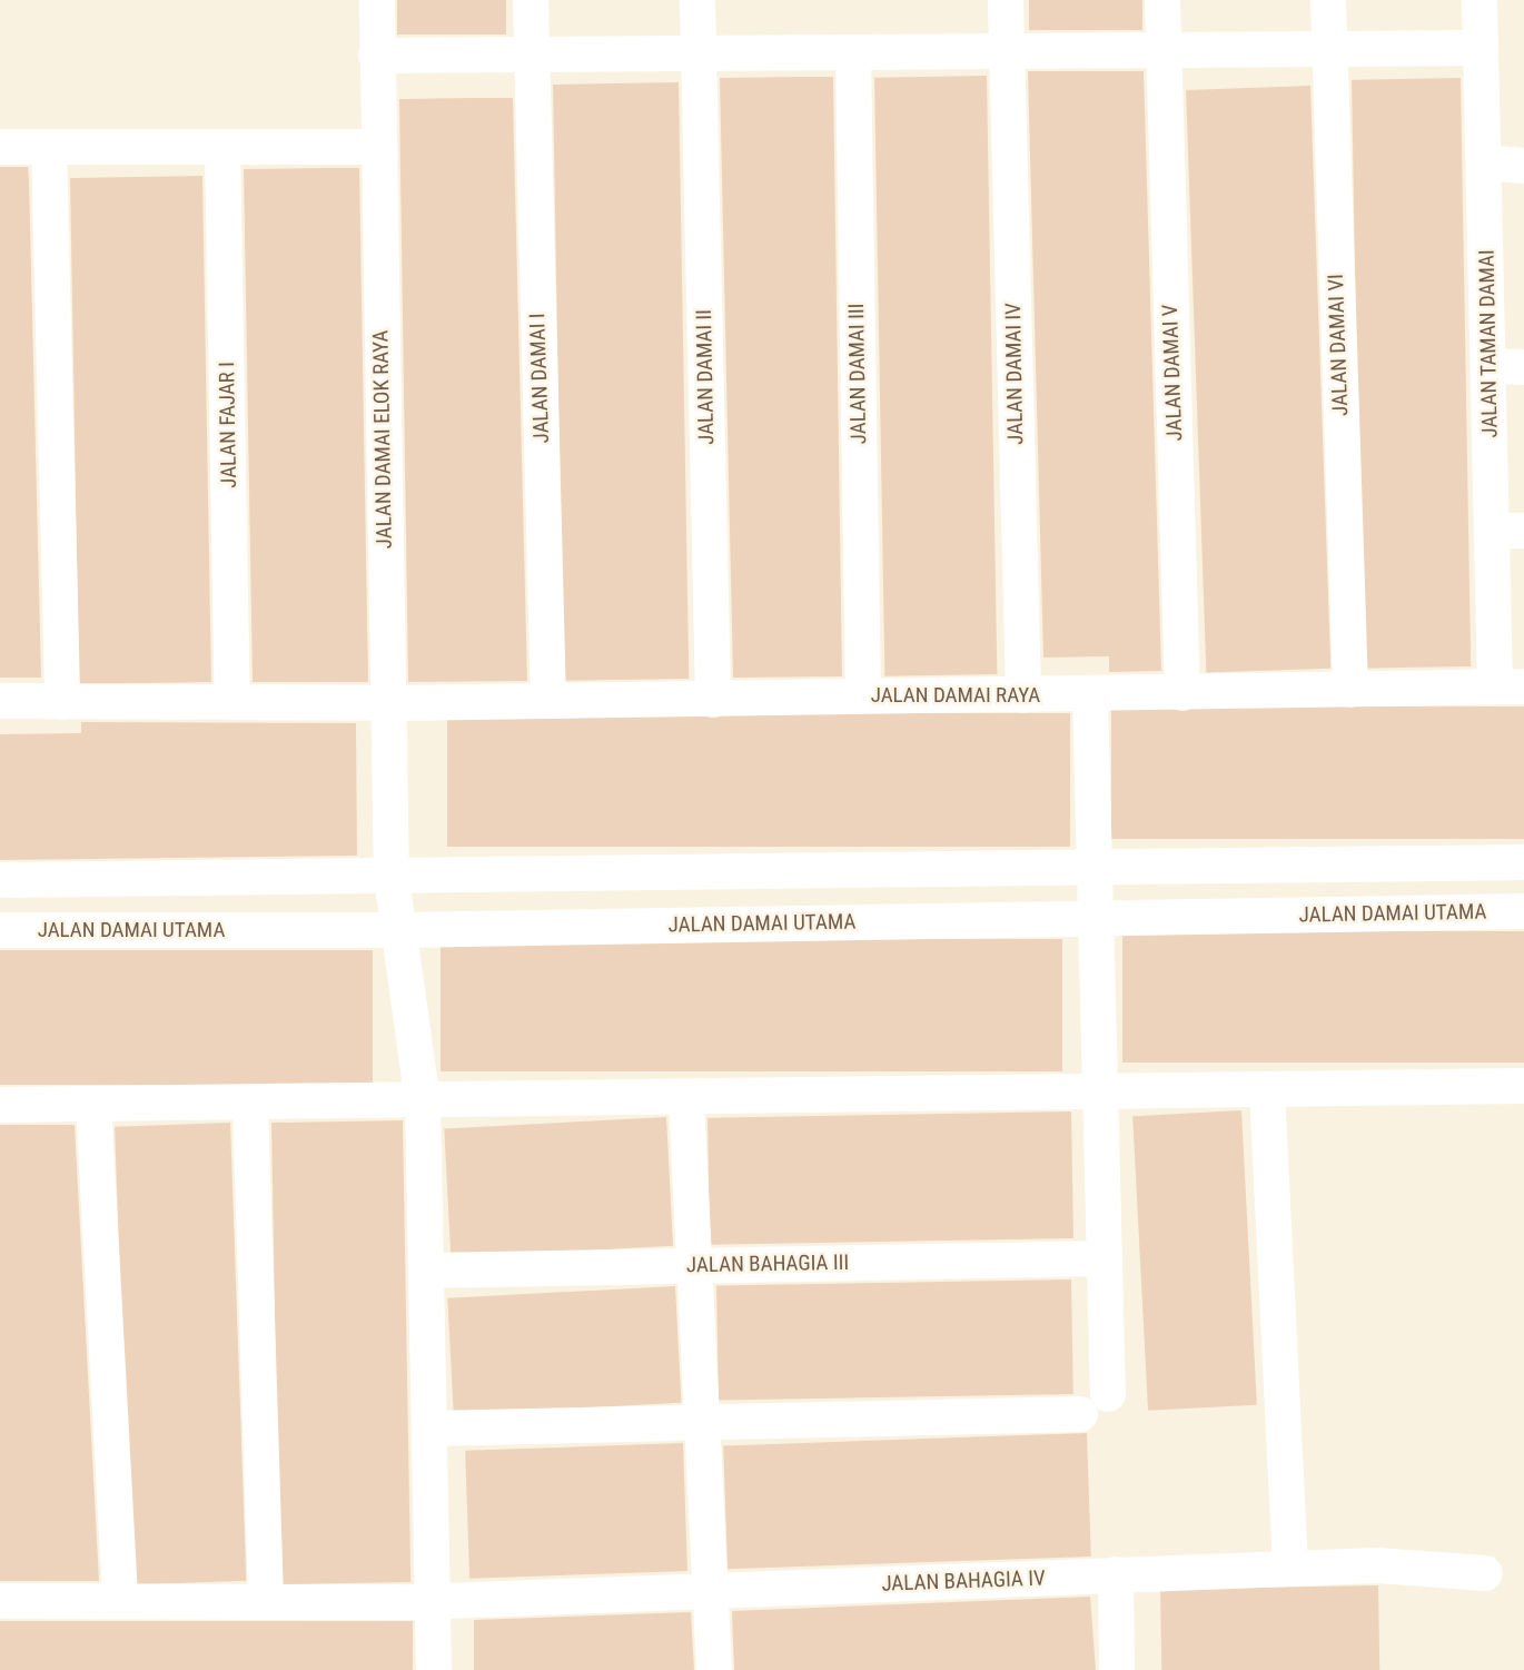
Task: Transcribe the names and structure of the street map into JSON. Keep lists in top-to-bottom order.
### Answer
{
  "streets": {
    "street": [
      "JALAN TAMAN DAMAI",
      "JALAN DAMAI VI",
      "JALAN DAMAI V",
      "JALAN DAMAI III",
      "JALAN DAMAI IV",
      "JALAN DAMAI II",
      "JALAN DAMAI I",
      "JALAN FAJAR I",
      "JALAN DAMAI ELOK RAYA",
      "JALAN DAMAI RAYA",
      "JALAN DAMAI UTAMA",
      "JALAN BAHAGIA III",
      "JALAN BAHAGIA IV"
    ]
  },
  "crossings": [
    ["JALAN TAMAN DAMAI", "JALAN DAMAI RAYA"],
    ["JALAN DAMAI VI", "JALAN DAMAI RAYA"],
    ["JALAN DAMAI V", "JALAN DAMAI RAYA"],
    ["JALAN DAMAI III", "JALAN DAMAI RAYA"],
    ["JALAN DAMAI IV", "JALAN DAMAI RAYA"],
    ["JALAN DAMAI II", "JALAN DAMAI RAYA"],
    ["JALAN DAMAI I", "JALAN DAMAI RAYA"],
    ["JALAN FAJAR I", "JALAN DAMAI RAYA"],
    ["JALAN DAMAI ELOK RAYA", "JALAN DAMAI RAYA"],
    ["JALAN DAMAI ELOK RAYA", "JALAN DAMAI UTAMA"],
    ["JALAN DAMAI ELOK RAYA", "JALAN BAHAGIA III"],
    ["JALAN DAMAI ELOK RAYA", "JALAN BAHAGIA IV"]
  ]
}
